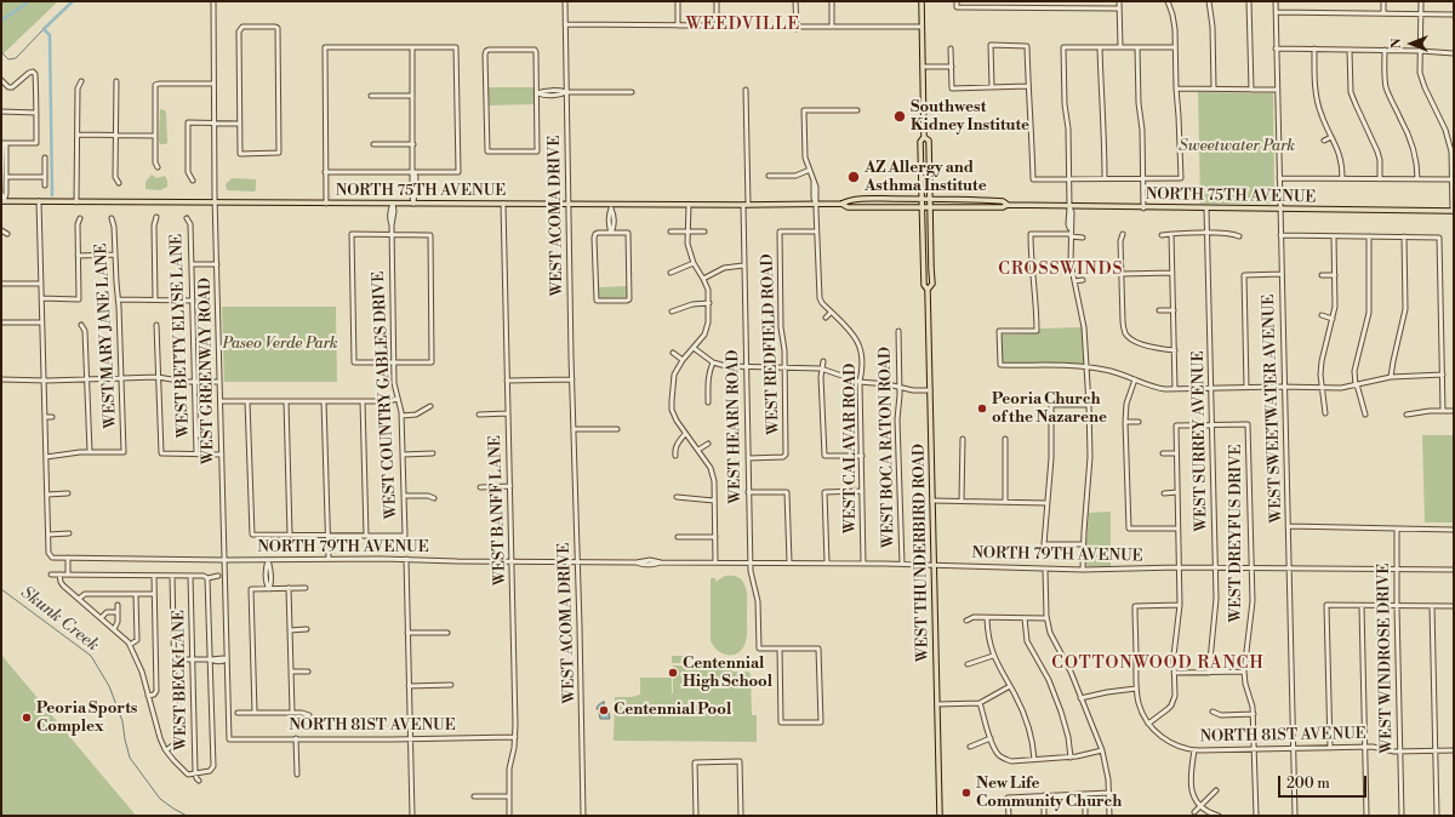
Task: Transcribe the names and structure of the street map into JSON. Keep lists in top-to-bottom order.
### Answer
{
  "streets": {
    "main road": ["NORTH 75TH AVENUE", "WEST THUNDERBIRD ROAD"],
    "street": [
      "WEST ACOMA DRIVE",
      "WEST MARY JANE LANE",
      "WEST BETTY ELYSE LANE",
      "WEST REDFIELD ROAD",
      "WEST GREENWAY ROAD",
      "WEST COUNTRY GABLES DRIVE",
      "WEST SWEETWATER AVENUE",
      "WEST HEARN ROAD",
      "WEST SURREY AVENUE",
      "WEST BOCA RATON ROAD",
      "WEST CALAVAR ROAD",
      "WEST BANFF LANE",
      "WEST DREYFUS DRIVE",
      "NORTH 79TH AVENUE",
      "WEST WINDROSE DRIVE",
      "WEST BECK LANE",
      "NORTH 81ST AVENUE"
    ]
  },
  "crossings": [
    ["NORTH 75TH AVENUE", "WEST ACOMA DRIVE"],
    ["NORTH 75TH AVENUE", "WEST GREENWAY ROAD"],
    ["NORTH 75TH AVENUE", "WEST COUNTRY GABLES DRIVE"],
    ["NORTH 75TH AVENUE", "WEST SWEETWATER AVENUE"],
    ["NORTH 75TH AVENUE", "WEST HEARN ROAD"],
    ["NORTH 75TH AVENUE", "WEST SURREY AVENUE"],
    ["NORTH 75TH AVENUE", "WEST CALAVAR ROAD"],
    ["NORTH 75TH AVENUE", "WEST BANFF LANE"],
    ["NORTH 75TH AVENUE", "WEST THUNDERBIRD ROAD"],
    ["WEST ACOMA DRIVE", "NORTH 79TH AVENUE"],
    ["WEST REDFIELD ROAD", "WEST HEARN ROAD"],
    ["WEST REDFIELD ROAD", "WEST CALAVAR ROAD"],
    ["WEST GREENWAY ROAD", "NORTH 79TH AVENUE"],
    ["WEST GREENWAY ROAD", "NORTH 81ST AVENUE"],
    ["WEST SWEETWATER AVENUE", "NORTH 79TH AVENUE"],
    ["WEST SWEETWATER AVENUE", "NORTH 81ST AVENUE"],
    ["WEST HEARN ROAD", "NORTH 79TH AVENUE"],
    ["WEST SURREY AVENUE", "WEST DREYFUS DRIVE"],
    ["WEST SURREY AVENUE", "NORTH 79TH AVENUE"],
    ["WEST BOCA RATON ROAD", "NORTH 79TH AVENUE"],
    ["WEST CALAVAR ROAD", "NORTH 79TH AVENUE"],
    ["WEST BANFF LANE", "NORTH 79TH AVENUE"],
    ["WEST BANFF LANE", "NORTH 81ST AVENUE"],
    ["WEST DREYFUS DRIVE", "NORTH 79TH AVENUE"],
    ["WEST DREYFUS DRIVE", "NORTH 81ST AVENUE"],
    ["NORTH 79TH AVENUE", "WEST THUNDERBIRD ROAD"],
    ["NORTH 79TH AVENUE", "WEST WINDROSE DRIVE"],
    ["WEST WINDROSE DRIVE", "NORTH 81ST AVENUE"]
  ],
  "districts": ["WEEDVILLE", "CROSSWINDS", "COTTONWOOD RANCH"],
  "water": ["Skunk Creek"],
  "parks": ["Sweetwater Park", "Paseo Verde Park"],
  "places": [
    "Southwest Kidney Institute",
    "AZ Allergy and Asthma Institute",
    "Peoria Church of the Nazarene",
    "Centennial High School",
    "Centennial Pool",
    "Peoria Sports Complex",
    "New Life Community Church"
  ],
  "scale_bar": "200 m",
  "north": "left"
}
